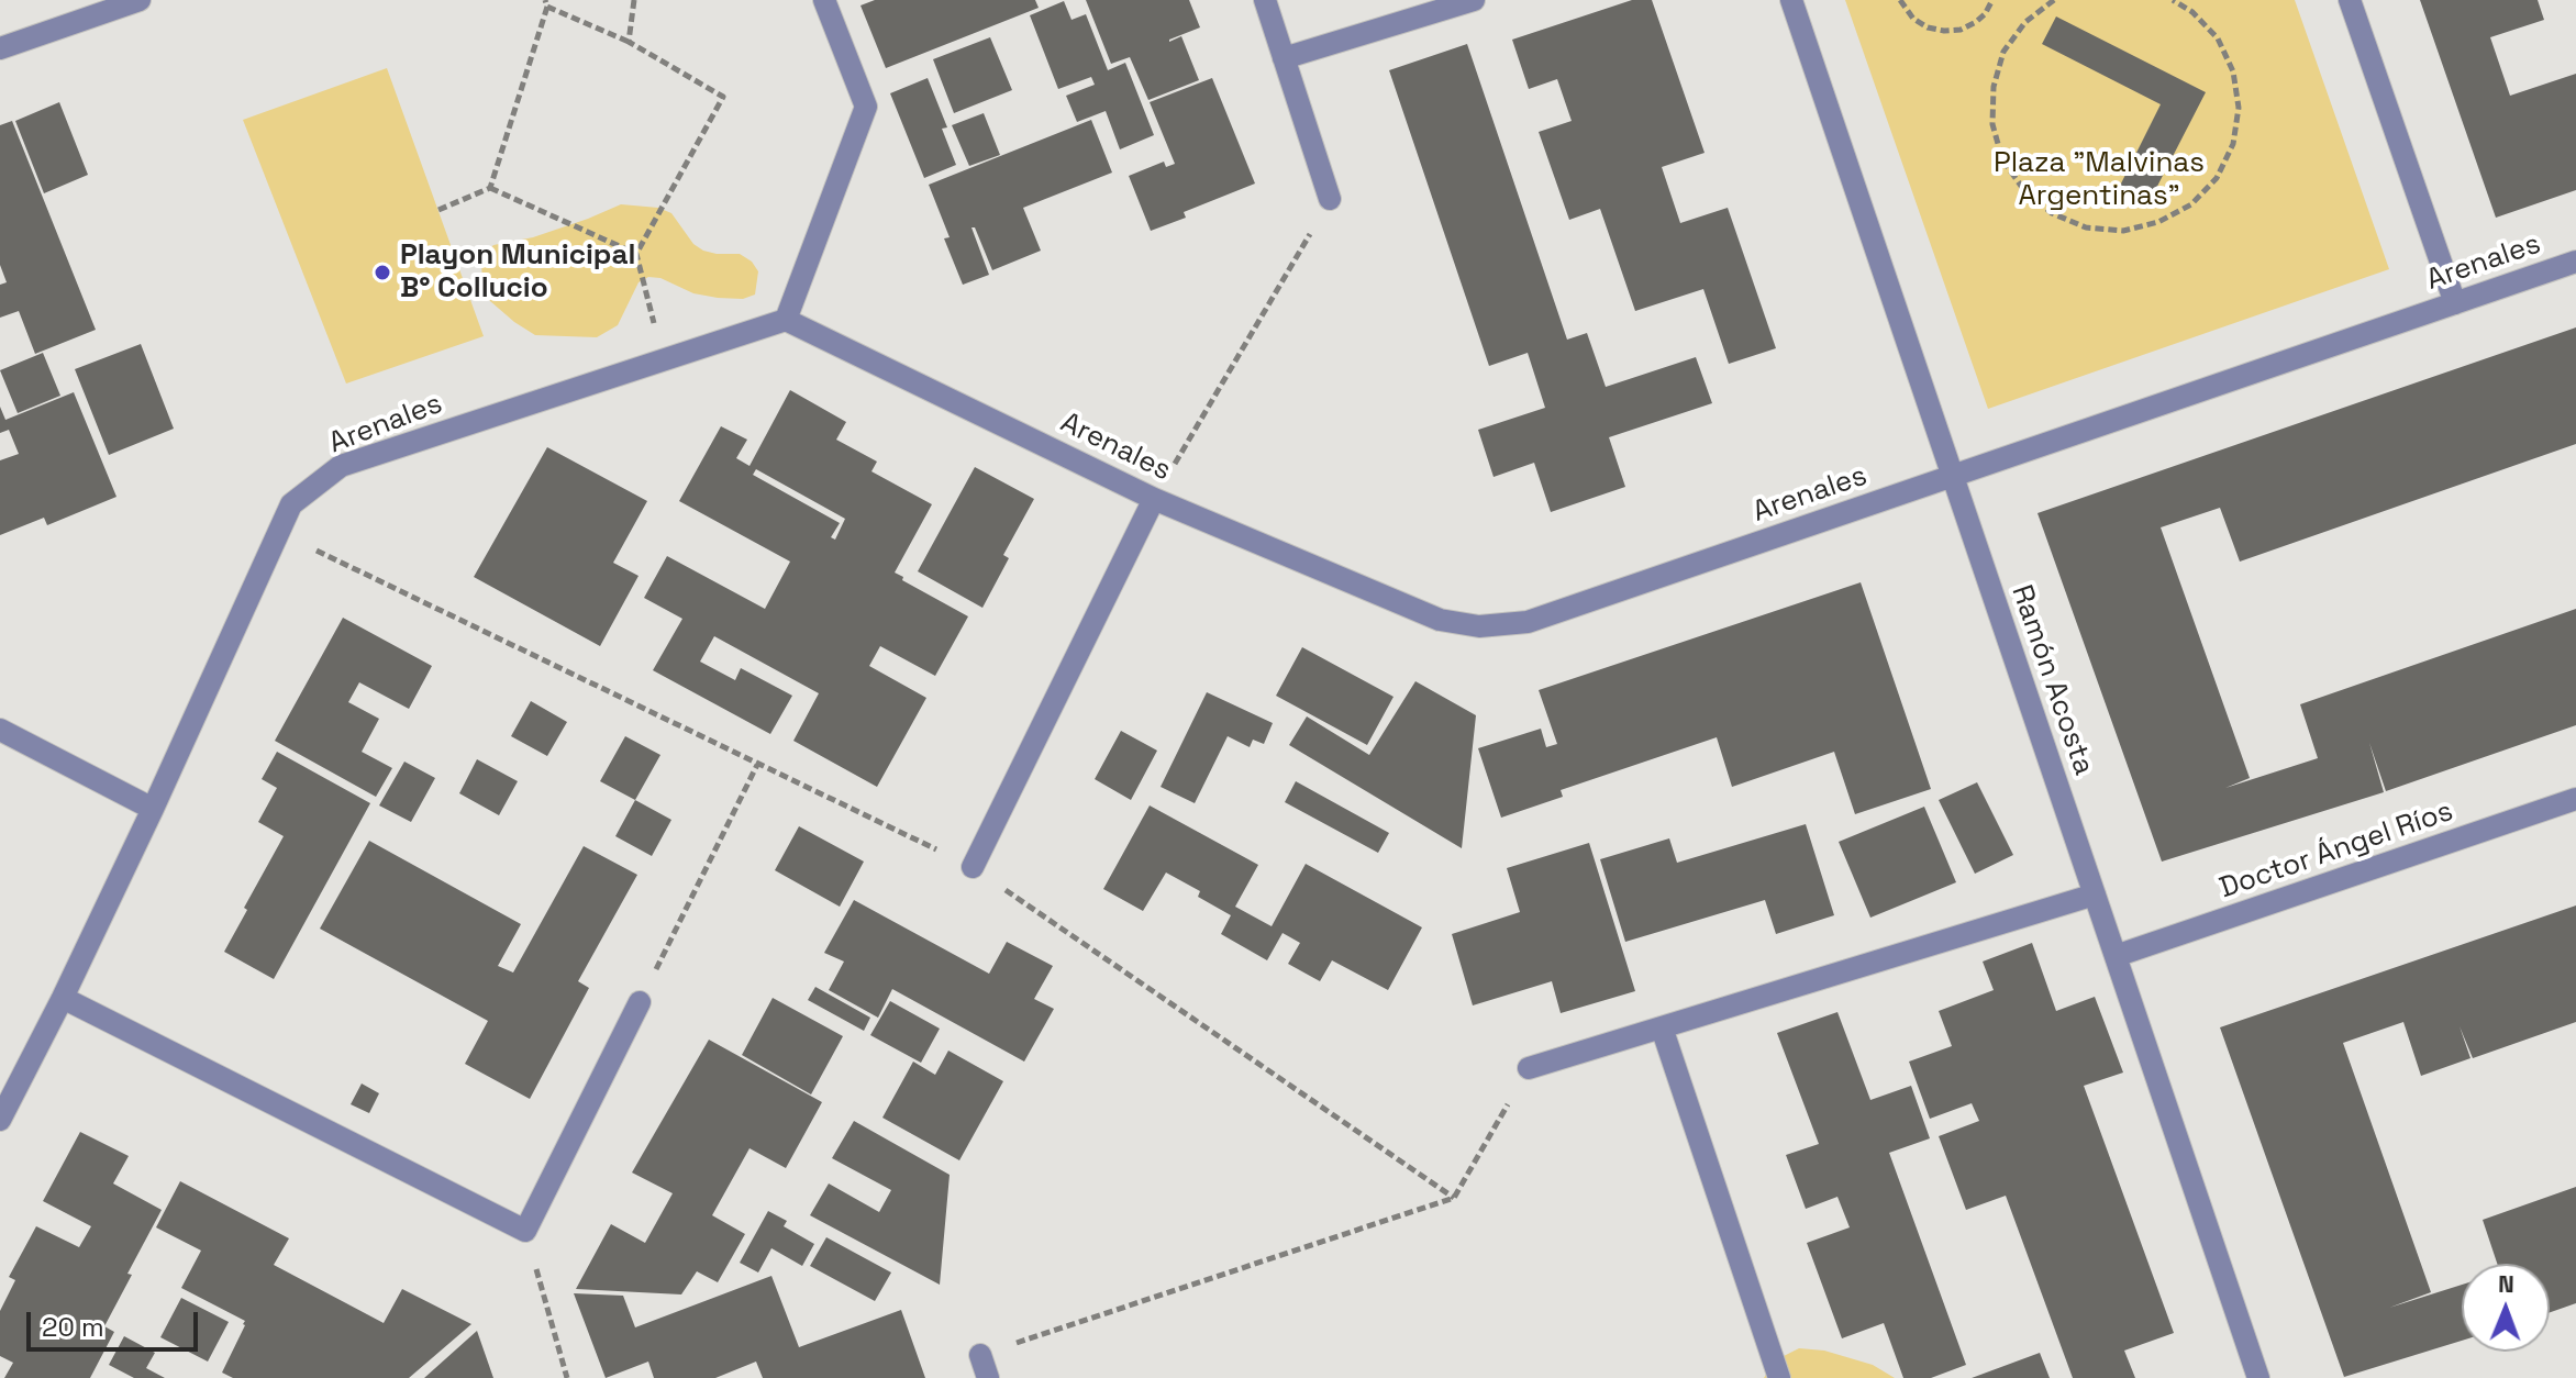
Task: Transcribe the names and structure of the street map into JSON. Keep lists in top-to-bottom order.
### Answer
{
  "streets": {
    "street": ["Arenales", "Ramón Acosta", "Doctor Ángel Ríos"]
  },
  "crossings": [
    ["Arenales", "Ramón Acosta"],
    ["Ramón Acosta", "Doctor Ángel Ríos"]
  ],
  "parks": ["Plaza \"Malvinas Argentinas\""],
  "places": ["Playon Municipal B° Collucio"],
  "scale_bar": "20 m",
  "north": "top"
}
